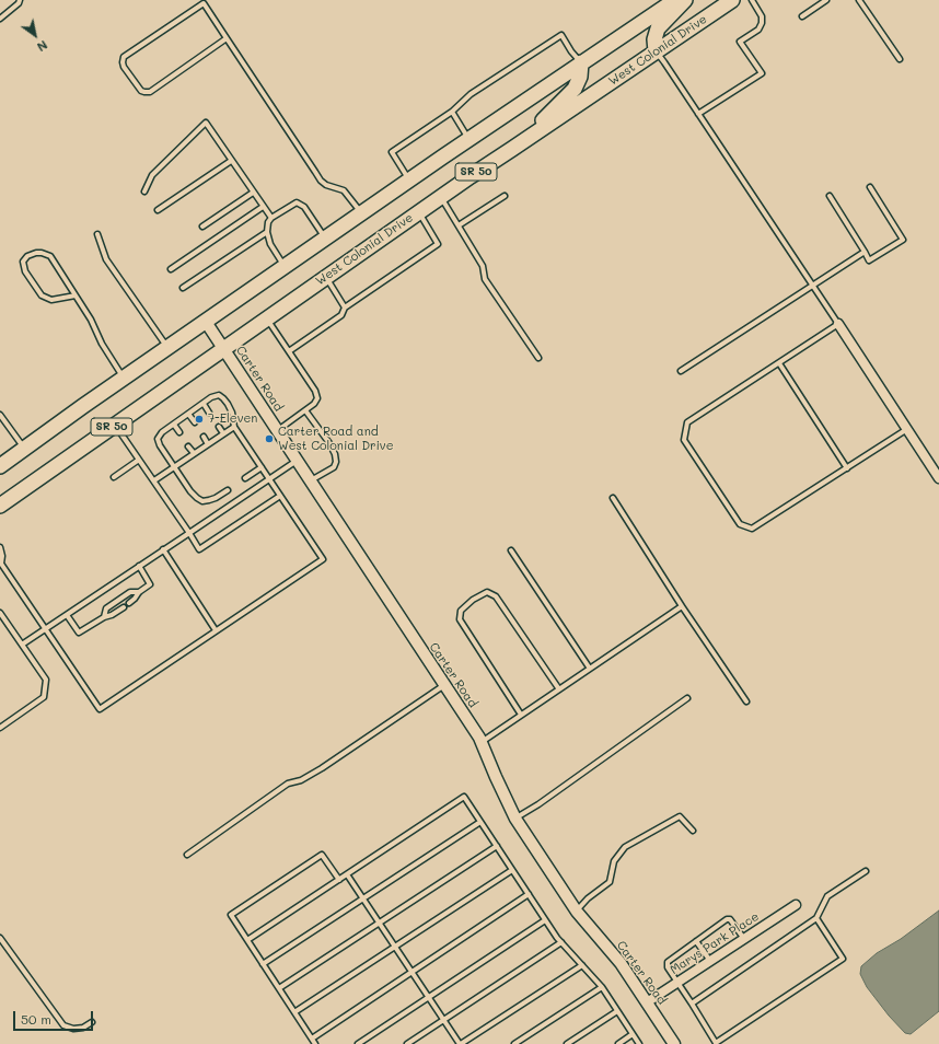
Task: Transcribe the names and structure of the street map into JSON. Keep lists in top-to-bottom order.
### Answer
{
  "streets": {
    "highway": ["West Colonial Drive", "SR 50"],
    "street": ["Carter Road", "Marys Park Place"]
  },
  "crossings": [
    ["West Colonial Drive", "Carter Road"],
    ["SR 50", "Carter Road"],
    ["Carter Road", "Marys Park Place"]
  ],
  "places": ["7-Eleven", "Carter Road and West Colonial Drive"],
  "scale_bar": "50 m",
  "north": "bottom right"
}
